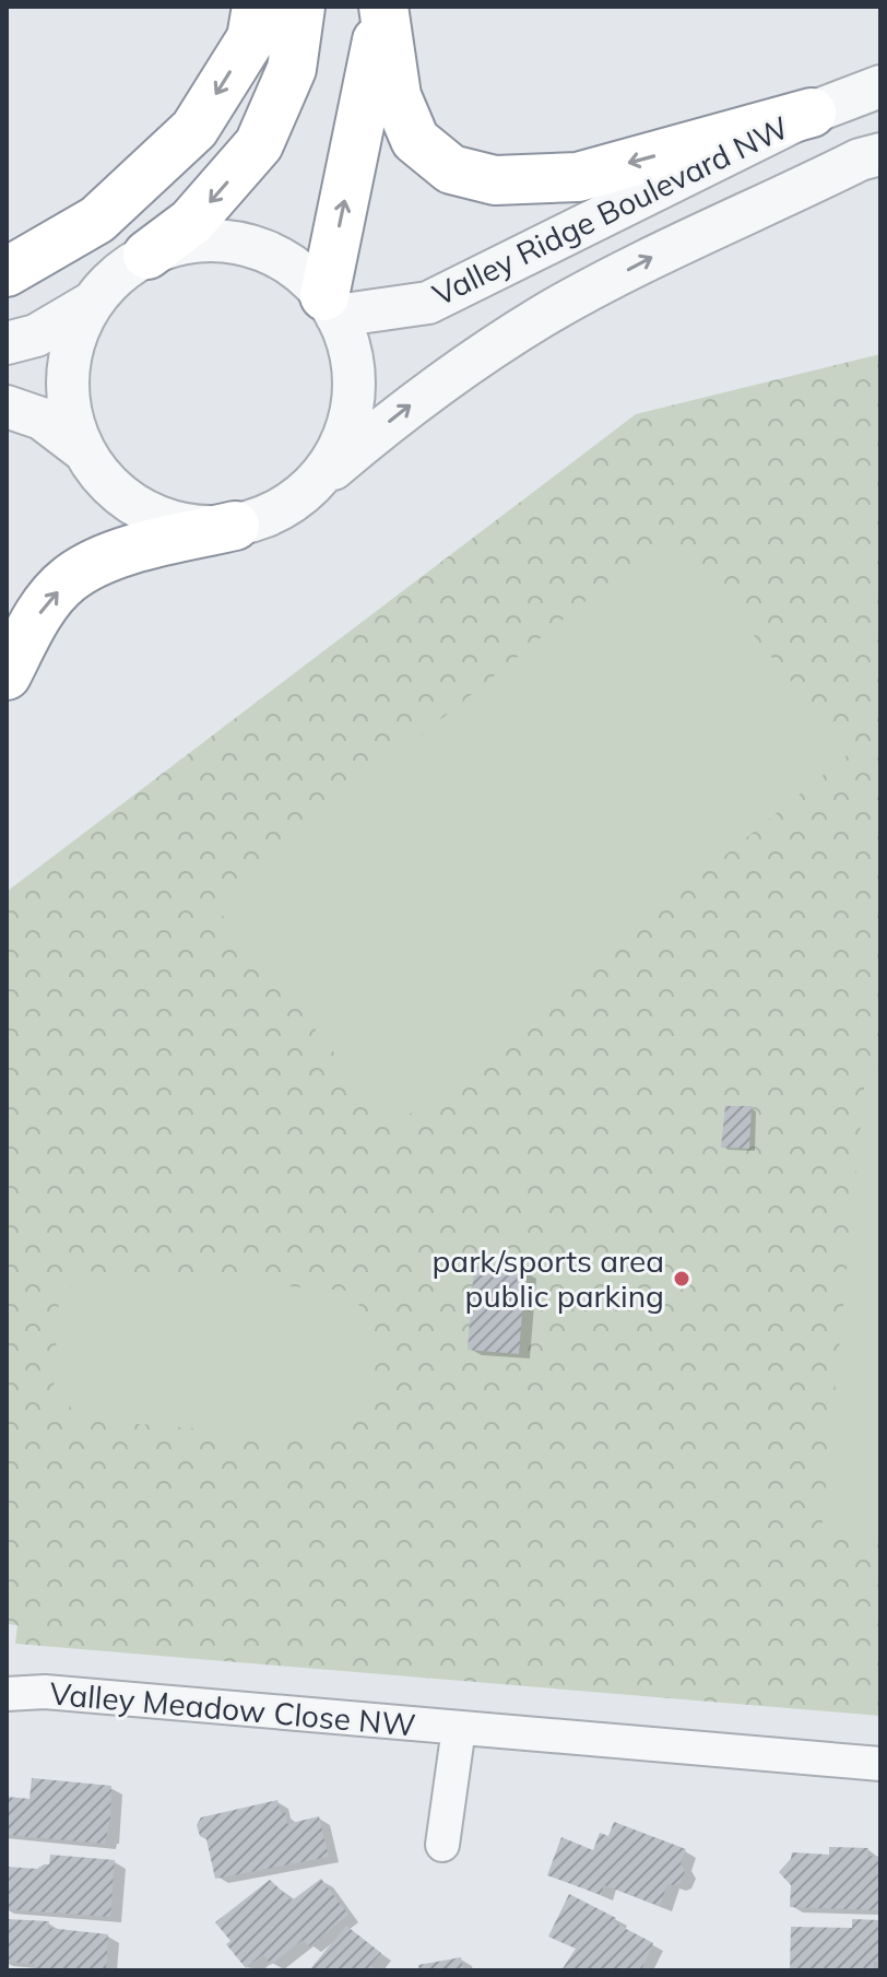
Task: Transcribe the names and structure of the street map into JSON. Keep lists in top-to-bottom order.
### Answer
{
  "streets": {
    "street": ["Valley Ridge Boulevard NW", "Valley Meadow Close NW"]
  },
  "places": ["park/sports area public parking"]
}
